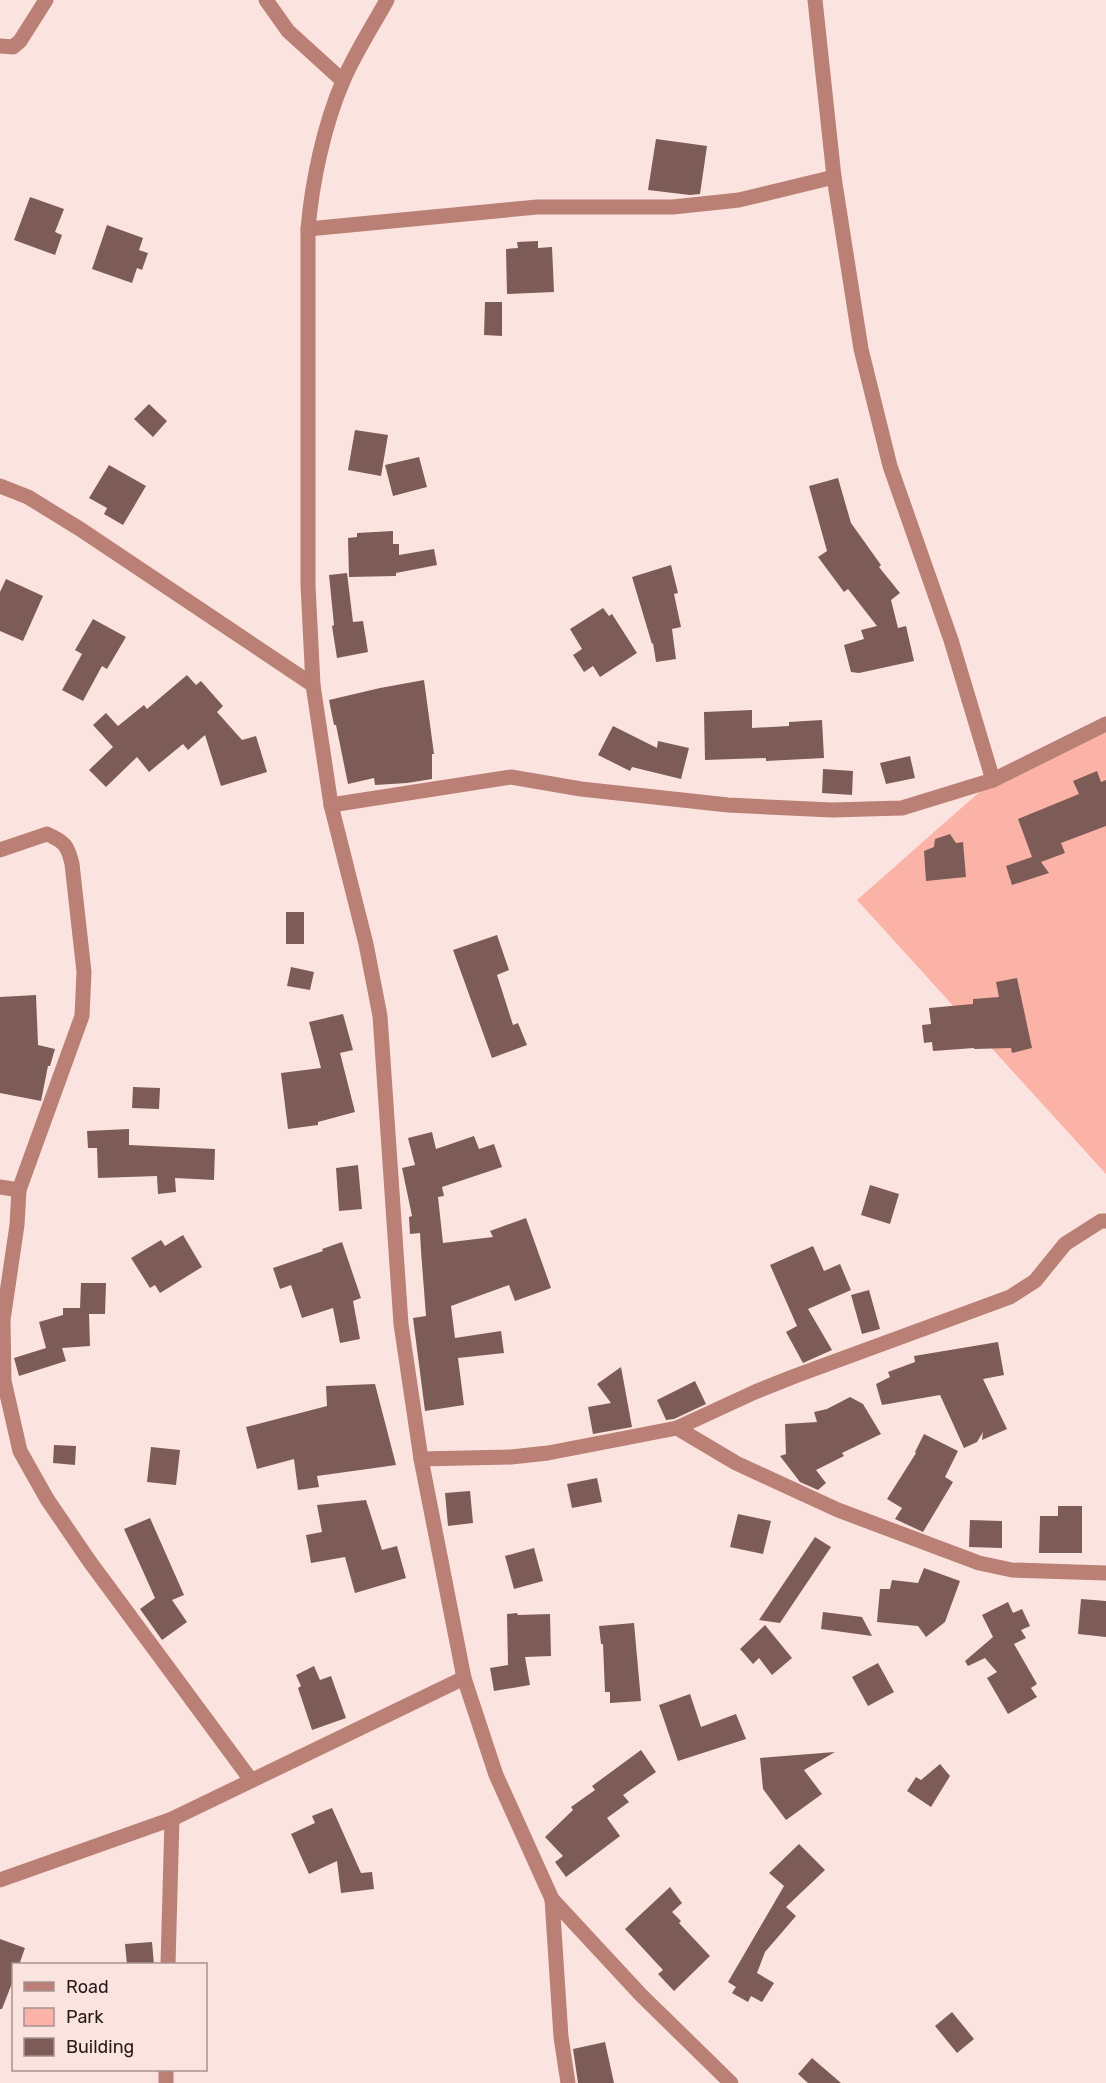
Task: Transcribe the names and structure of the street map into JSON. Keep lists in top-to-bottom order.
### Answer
{
  "legend": ["Road", "Park", "Building"]
}
